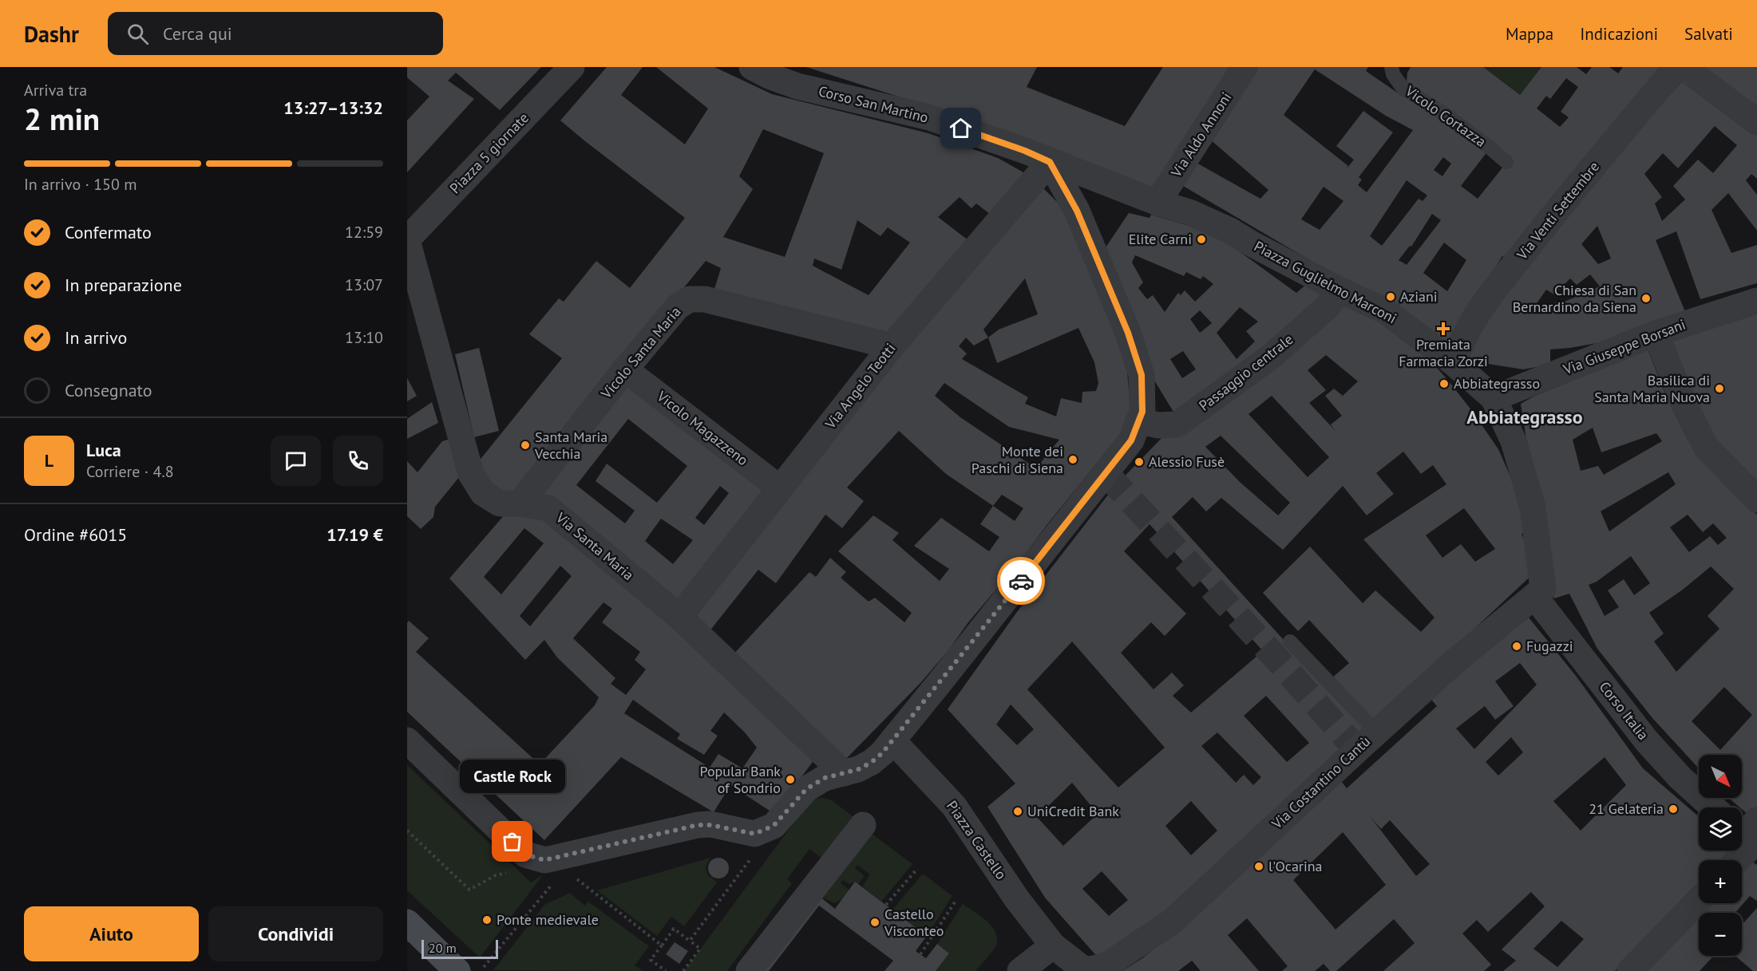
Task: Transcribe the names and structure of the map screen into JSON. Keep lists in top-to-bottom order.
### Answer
{
  "streets": {
    "street": [
      "Corso San Martino",
      "Via Aldo Annoni",
      "Piazza 5 giornate",
      "Via Venti Settembre",
      "Piazza Guglielmo Marconi",
      "Via Giuseppe Borsani",
      "Vicolo Santa Maria",
      "Passaggio centrale",
      "Via Angelo Teotti",
      "Vicolo Magazzeno",
      "Via Santa Maria",
      "Corso Italia",
      "Via Costantino Cantù",
      "Piazza Castello"
    ],
    "lane": ["Vicolo Cortazza"]
  },
  "crossings": [
    ["Corso San Martino", "Via Aldo Annoni"],
    ["Corso San Martino", "Piazza Guglielmo Marconi"],
    ["Corso San Martino", "Via Angelo Teotti"],
    ["Via Aldo Annoni", "Piazza Guglielmo Marconi"],
    ["Piazza 5 giornate", "Via Santa Maria"],
    ["Via Venti Settembre", "Piazza Guglielmo Marconi"],
    ["Piazza Guglielmo Marconi", "Via Giuseppe Borsani"],
    ["Piazza Guglielmo Marconi", "Passaggio centrale"],
    ["Piazza Guglielmo Marconi", "Corso Italia"],
    ["Piazza Guglielmo Marconi", "Via Costantino Cantù"],
    ["Vicolo Santa Maria", "Via Angelo Teotti"],
    ["Vicolo Santa Maria", "Vicolo Magazzeno"],
    ["Vicolo Santa Maria", "Via Santa Maria"],
    ["Via Angelo Teotti", "Vicolo Magazzeno"],
    ["Via Angelo Teotti", "Via Santa Maria"],
    ["Corso Italia", "Via Costantino Cantù"],
    ["Via Costantino Cantù", "Piazza Castello"]
  ],
  "districts": ["Abbiategrasso"],
  "places": {
    "other": [
      "Elite Carni",
      "Aziani",
      "Chiesa di San Bernardino da Siena",
      "Abbiategrasso",
      "Basilica di Santa Maria Nuova",
      "Santa Maria Vecchia",
      "Monte dei Paschi di Siena",
      "Alessio Fusè",
      "Fugazzi",
      "Popular Bank of Sondrio",
      "21 Gelateria",
      "UniCredit Bank",
      "Castle Rock",
      "l'Ocarina",
      "Ponte medievale",
      "Castello Visconteo"
    ],
    "health": ["Premiata Farmacia Zorzi"]
  },
  "scale_bar": "20 m",
  "north": "bottom right",
  "page": {
    "header": "Dashr",
    "search": "Cerca qui",
    "nav": ["Mappa", "Indicazioni", "Salvati"],
    "heading": ["2 min", "Arriva tra", "13:27–13:32"],
    "panel": [
      "Luca",
      "Corriere · 4.8",
      "Ordine #6015",
      "17.19 €"
    ],
    "bar": "In arrivo · 150 m",
    "list": [
      ["Confermato", "12:59"],
      ["In preparazione", "13:07"],
      ["In arrivo", "13:10"],
      "Consegnato"
    ],
    "round": "L",
    "map_buttons": ["+", "−"],
    "bubble": "Castle Rock",
    "buttons": ["Aiuto", "Condividi"],
    "scale": "20 m"
  }
}
